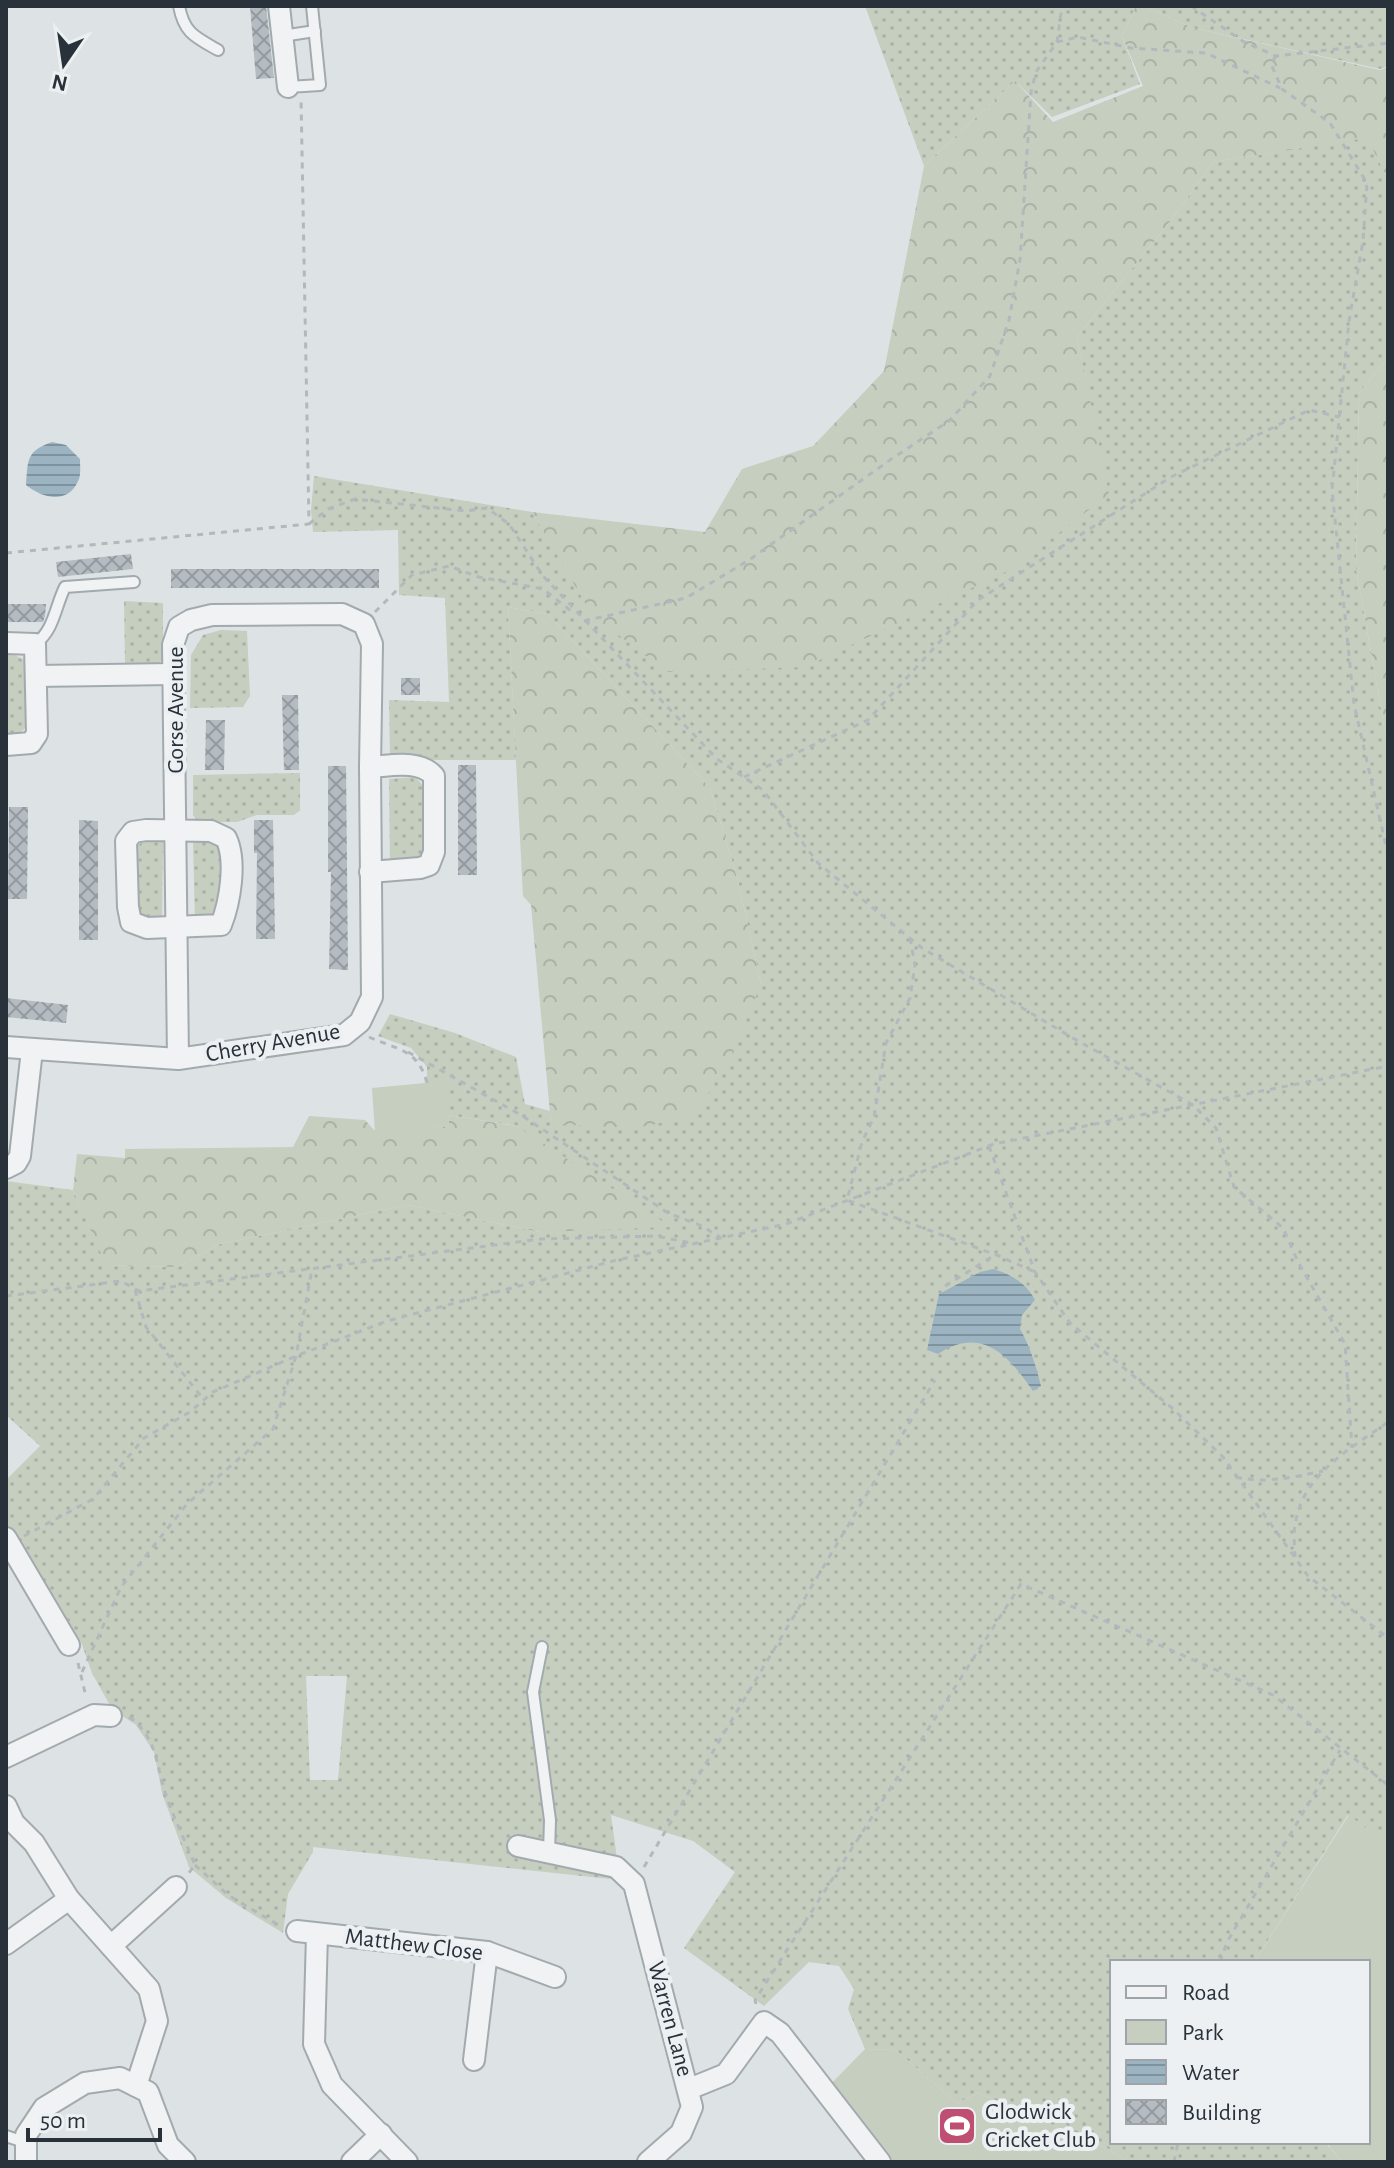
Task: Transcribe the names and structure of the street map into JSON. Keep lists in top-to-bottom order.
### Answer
{
  "streets": {
    "street": [
      "Gorse Avenue",
      "Cherry Avenue",
      "Matthew Close",
      "Warren Lane"
    ]
  },
  "crossings": [
    ["Gorse Avenue", "Cherry Avenue"]
  ],
  "places": {
    "sports": ["Glodwick Cricket Club"]
  },
  "legend": [
    "Road",
    "Park",
    "Water",
    "Building"
  ],
  "scale_bar": "50 m",
  "north": "bottom"
}
